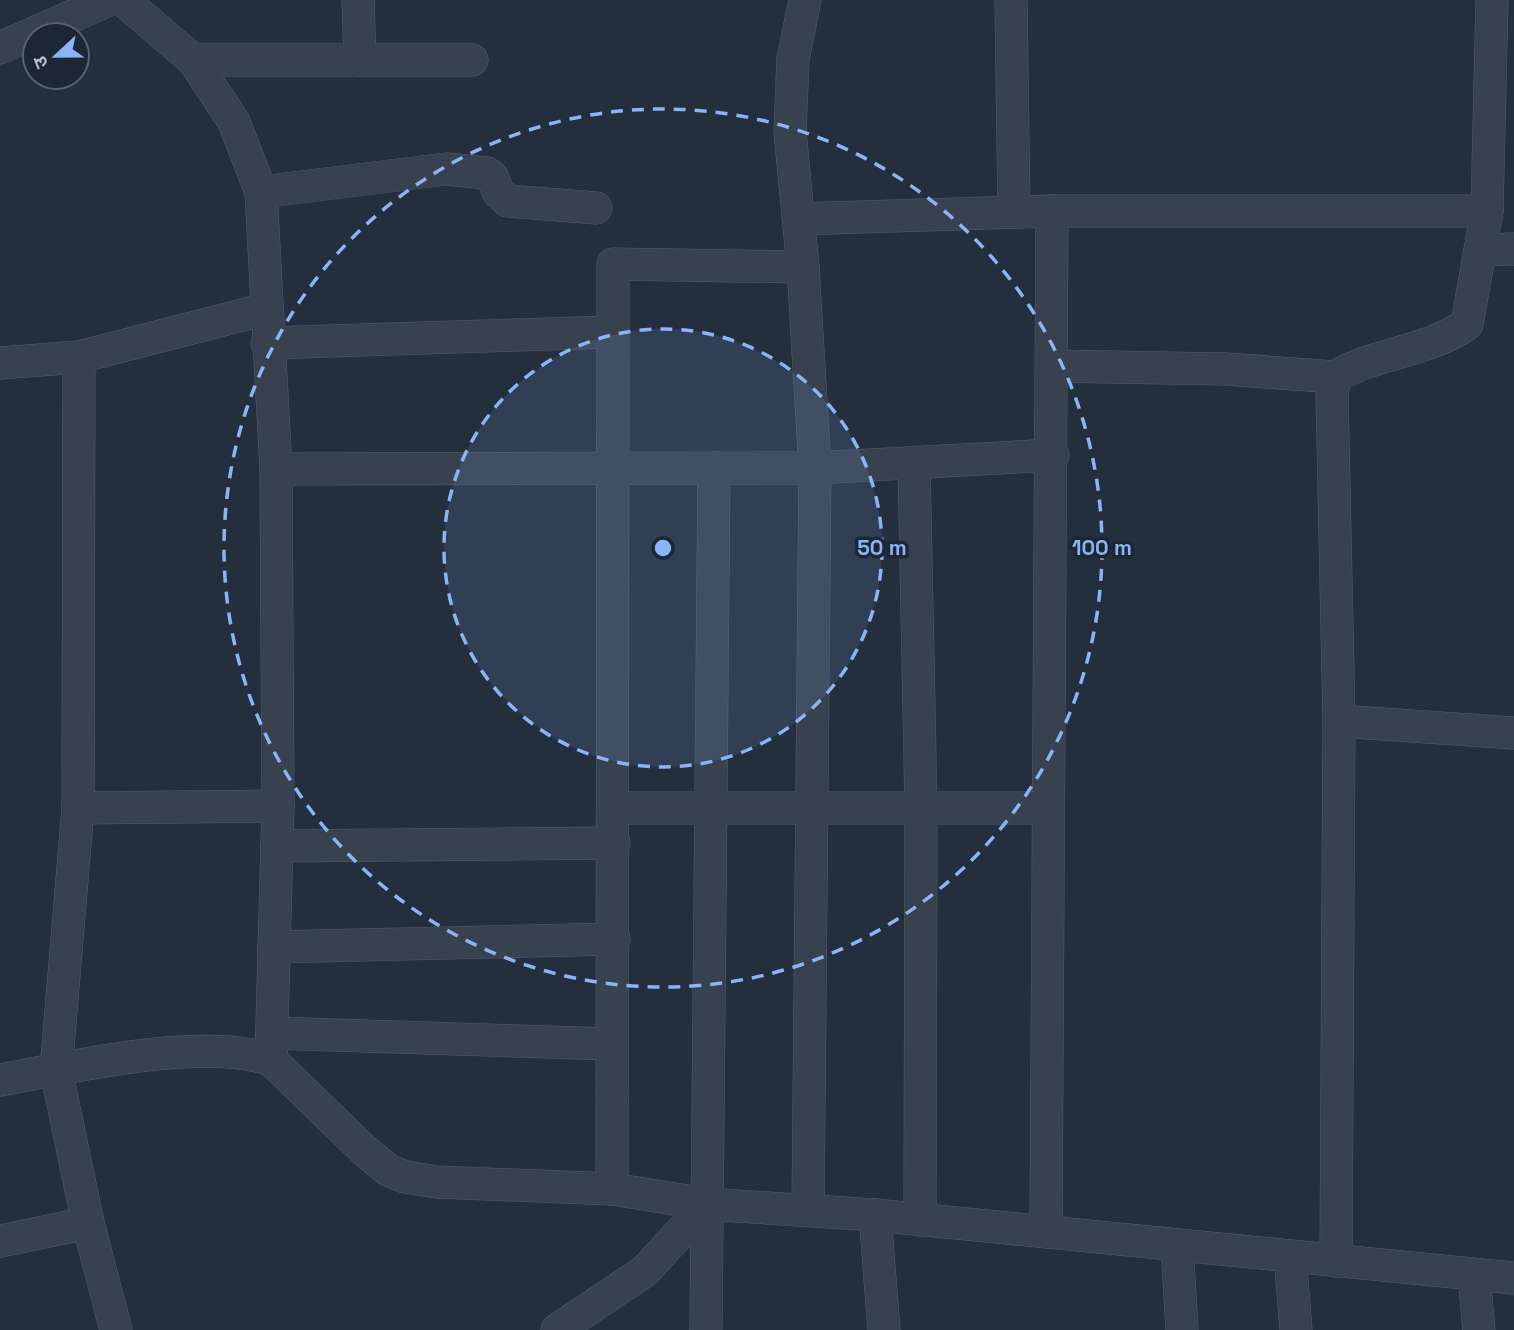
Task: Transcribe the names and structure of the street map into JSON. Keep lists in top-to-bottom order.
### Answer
{
  "north": "left",
  "rings": ["50 m", "100 m"]
}
